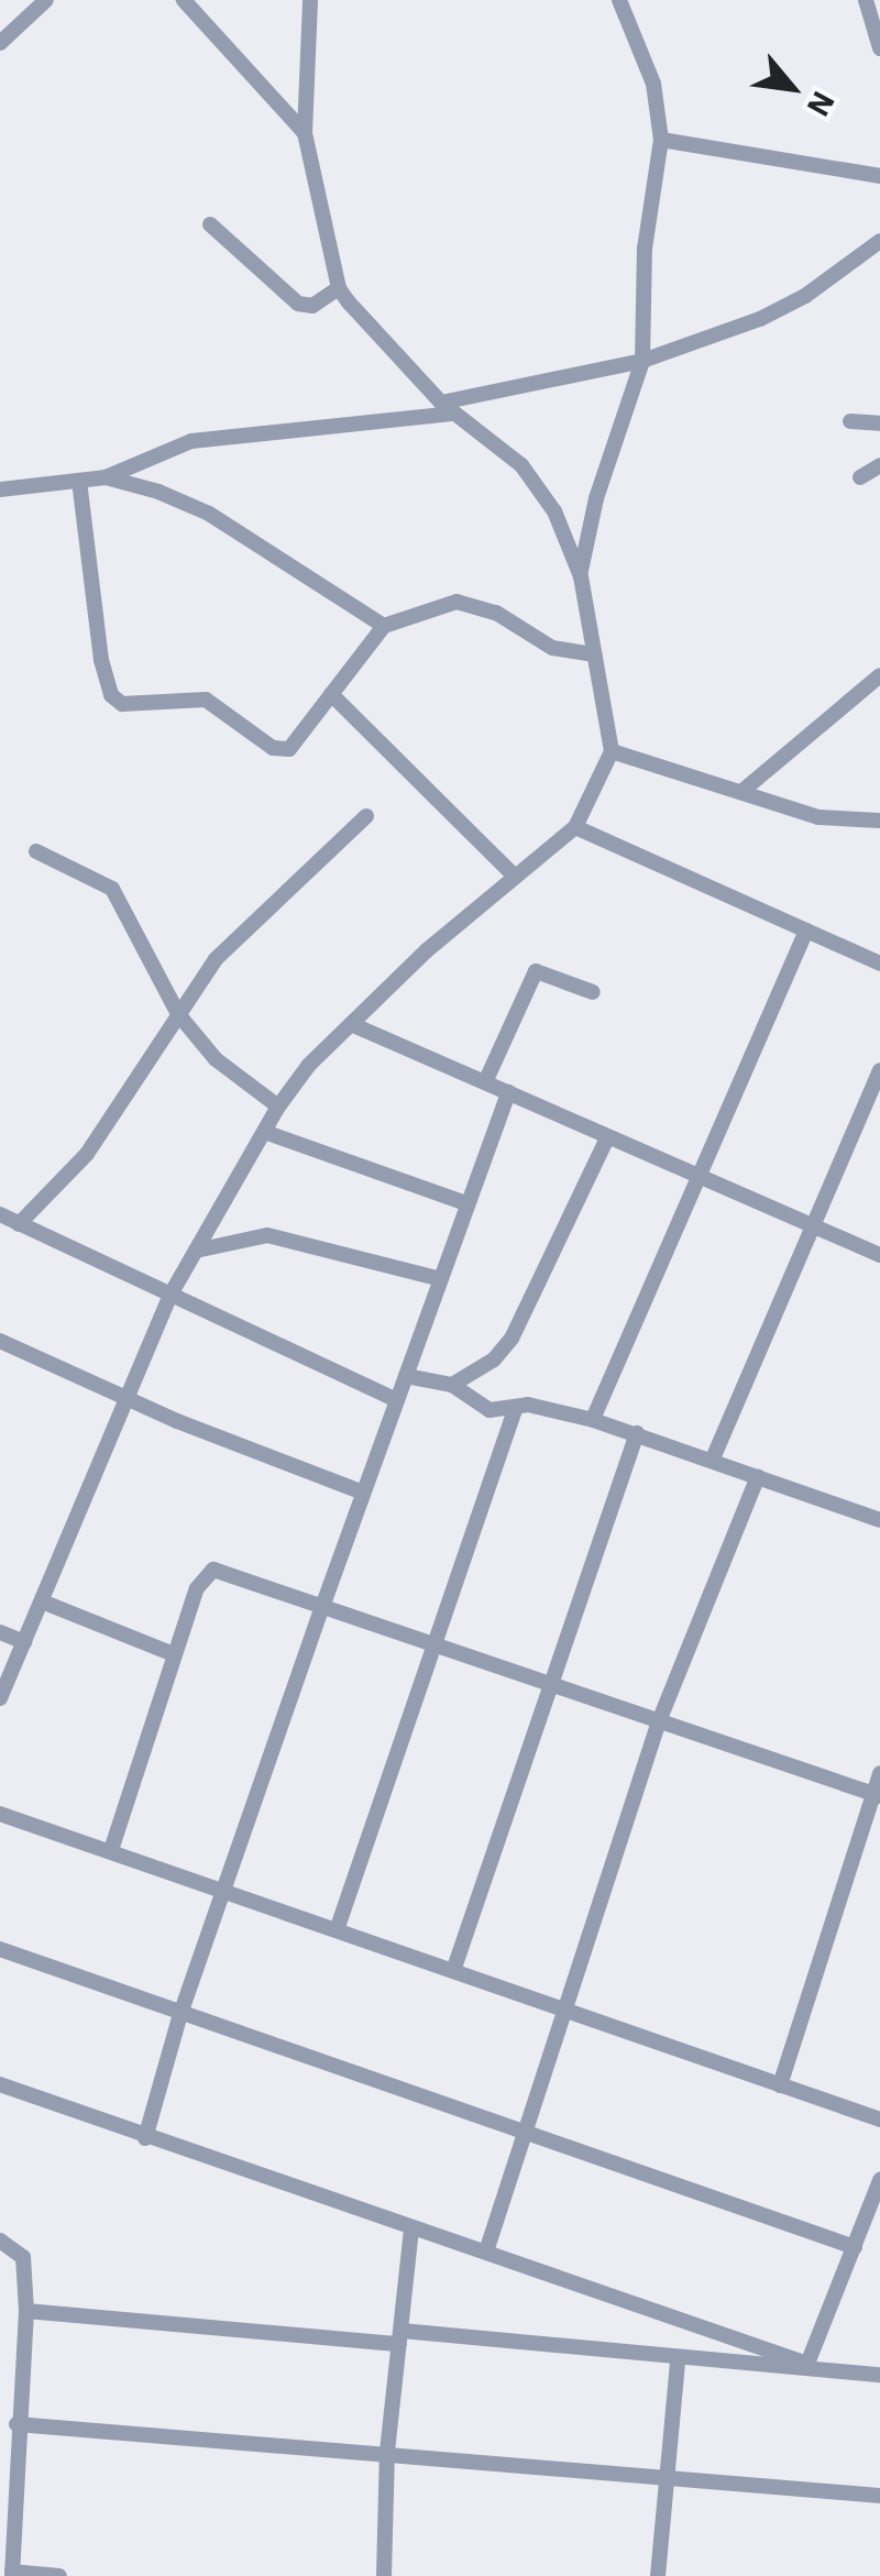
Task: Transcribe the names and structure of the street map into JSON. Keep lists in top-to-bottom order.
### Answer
{
  "north": "bottom right"
}
